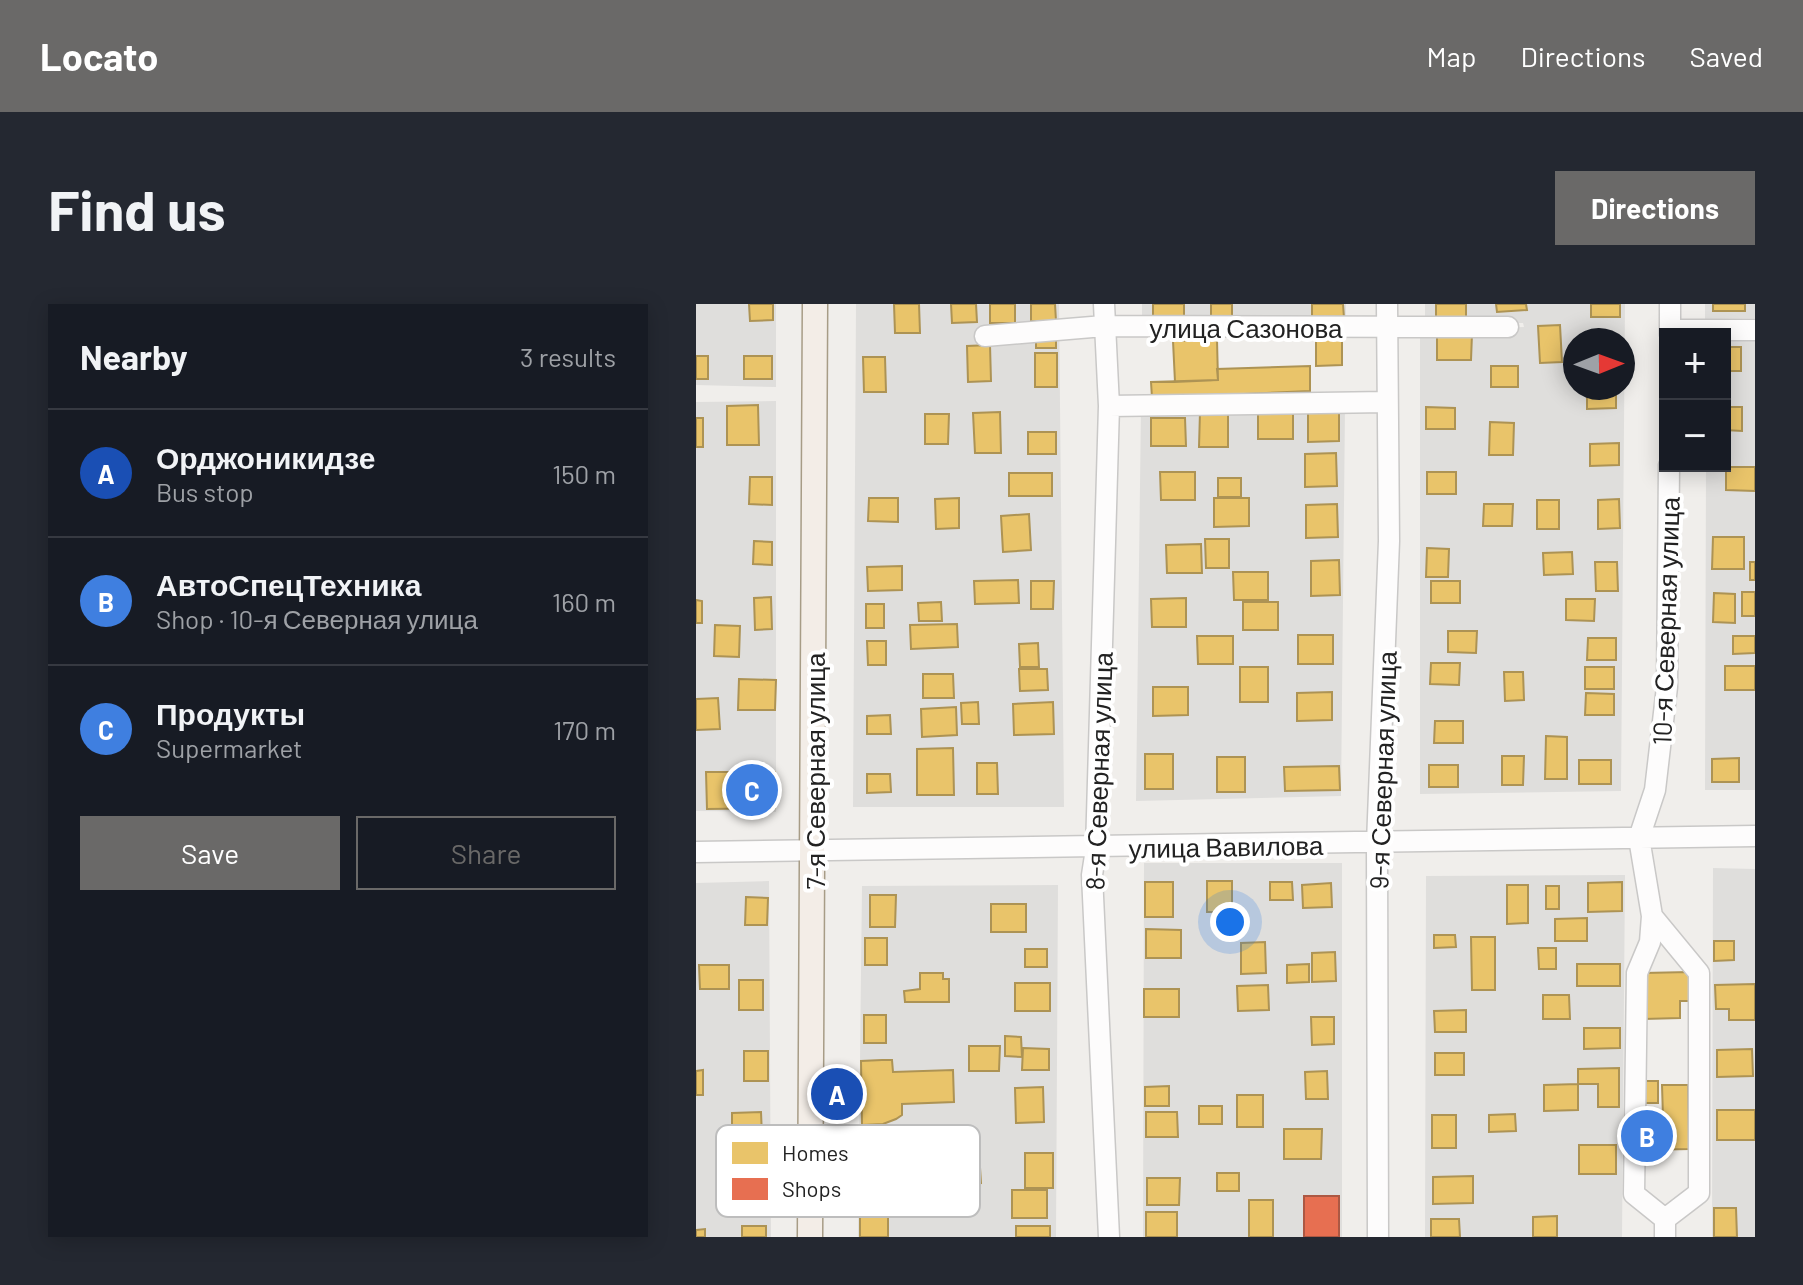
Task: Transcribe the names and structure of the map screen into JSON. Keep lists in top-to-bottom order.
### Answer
{
  "streets": {
    "main road": ["7-я Северная улица"],
    "street": [
      "улица Сазонова",
      "10-я Северная улица",
      "9-я Северная улица",
      "8-я Северная улица",
      "улица Вавилова"
    ]
  },
  "crossings": [
    ["улица Сазонова", "9-я Северная улица"],
    ["улица Сазонова", "8-я Северная улица"],
    ["10-я Северная улица", "улица Вавилова"],
    ["9-я Северная улица", "улица Вавилова"],
    ["7-я Северная улица", "улица Вавилова"],
    ["8-я Северная улица", "улица Вавилова"]
  ],
  "legend": ["Homes", "Shops"],
  "north": "right",
  "page": {
    "header": "Locato",
    "nav": ["Map", "Directions", "Saved"],
    "buttons": [
      "Directions",
      ["Save", "Share"]
    ],
    "title": "Find us",
    "heading": ["Nearby", "3 results"],
    "map_buttons": ["+", "−"],
    "list": [
      {
        "mark": "A",
        "name": "Орджоникидзе",
        "note": "Bus stop",
        "value": "150 m"
      },
      {
        "mark": "B",
        "name": "АвтоСпецТехника",
        "note": "Shop · 10-я Северная улица",
        "value": "160 m"
      },
      {
        "mark": "C",
        "name": "Продукты",
        "note": "Supermarket",
        "value": "170 m"
      }
    ],
    "pins": ["C", "A", "B"]
  }
}
